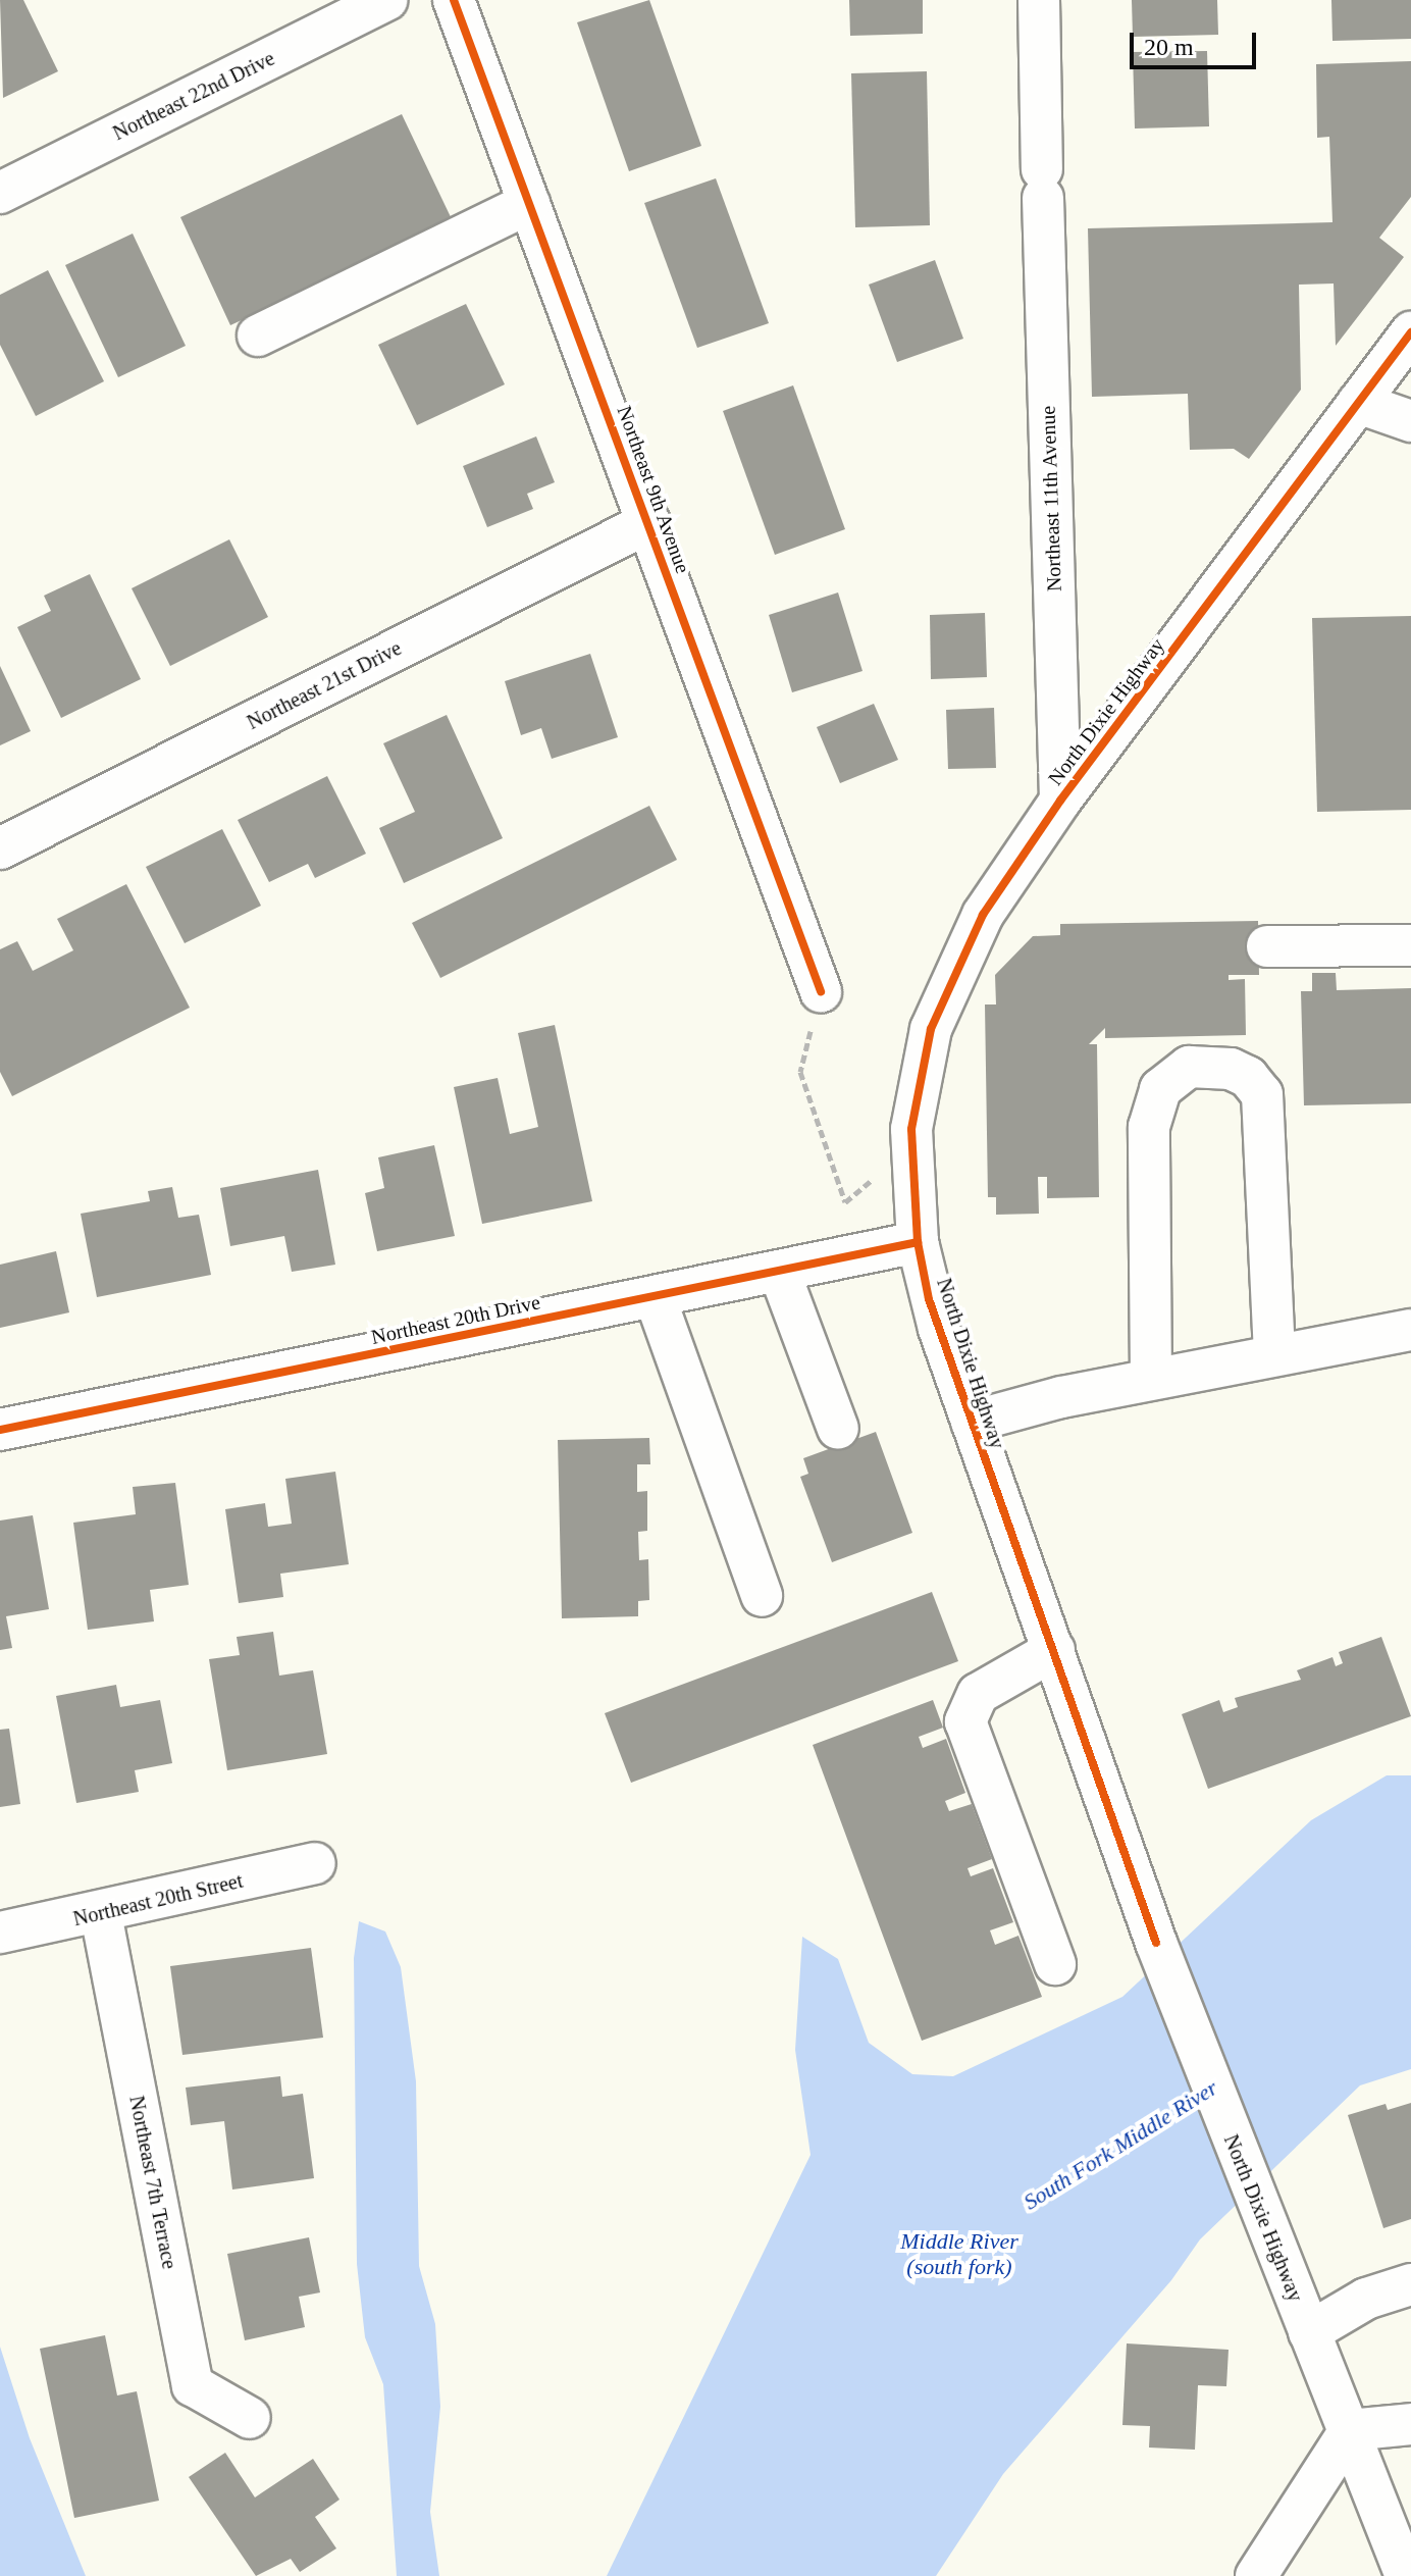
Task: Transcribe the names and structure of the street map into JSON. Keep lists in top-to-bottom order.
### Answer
{
  "streets": {
    "street": [
      "Northeast 22nd Drive",
      "Northeast 9th Avenue",
      "Northeast 11th Avenue",
      "Northeast 21st Drive",
      "North Dixie Highway",
      "Northeast 20th Drive",
      "Northeast 20th Street",
      "Northeast 7th Terrace"
    ]
  },
  "crossings": [
    ["Northeast 9th Avenue", "Northeast 21st Drive"],
    ["Northeast 11th Avenue", "North Dixie Highway"],
    ["North Dixie Highway", "Northeast 20th Drive"],
    ["Northeast 20th Street", "Northeast 7th Terrace"]
  ],
  "water": ["South Fork Middle River", "Middle River (south fork)"],
  "scale_bar": "20 m"
}
